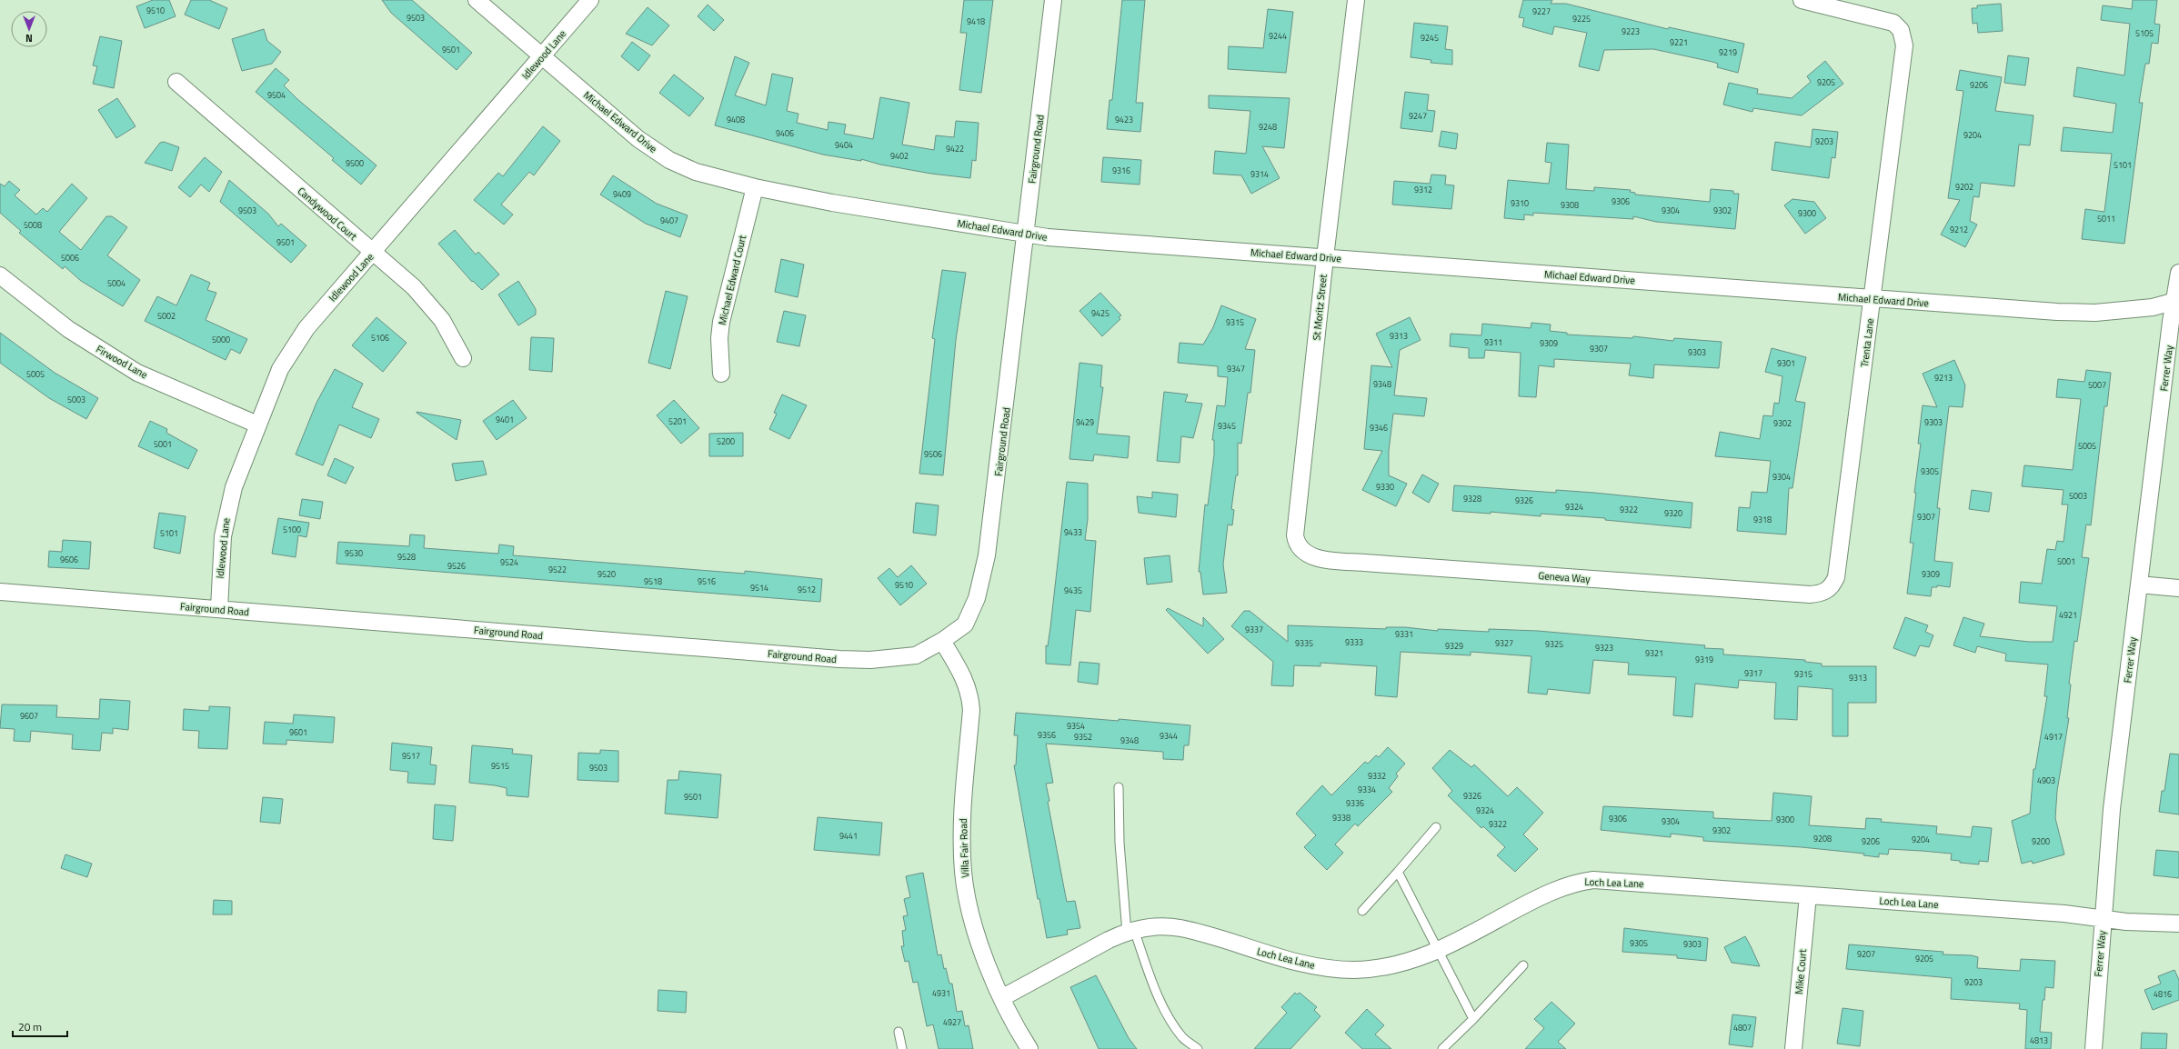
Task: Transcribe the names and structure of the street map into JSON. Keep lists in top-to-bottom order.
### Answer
{
  "streets": {
    "street": [
      "Idlewood Lane",
      "Michael Edward Drive",
      "Fairground Road",
      "Candywood Court",
      "Michael Edward Court",
      "St Moritz Street",
      "Trenta Lane",
      "Firwood Lane",
      "Ferrer Way",
      "Geneva Way",
      "Villa Fair Road",
      "Loch Lea Lane",
      "Mike Court"
    ]
  },
  "crossings": [
    ["Idlewood Lane", "Michael Edward Drive"],
    ["Idlewood Lane", "Fairground Road"],
    ["Idlewood Lane", "Candywood Court"],
    ["Idlewood Lane", "Firwood Lane"],
    ["Michael Edward Drive", "Fairground Road"],
    ["Michael Edward Drive", "Michael Edward Court"],
    ["Michael Edward Drive", "St Moritz Street"],
    ["Michael Edward Drive", "Trenta Lane"],
    ["Michael Edward Drive", "Ferrer Way"],
    ["Fairground Road", "Villa Fair Road"],
    ["St Moritz Street", "Geneva Way"],
    ["Trenta Lane", "Geneva Way"],
    ["Ferrer Way", "Loch Lea Lane"],
    ["Villa Fair Road", "Loch Lea Lane"],
    ["Loch Lea Lane", "Mike Court"]
  ],
  "house_numbers": [
    "9510",
    "9227",
    "9503",
    "9225",
    "9418",
    "9223",
    "5105",
    "9244",
    "9245",
    "9221",
    "9501",
    "9219",
    "9205",
    "9206",
    "9504",
    "9247",
    "9408",
    "9423",
    "9248",
    "9406",
    "9204",
    "9203",
    "9404",
    "9422",
    "9402",
    "9500",
    "5101",
    "9316",
    "9314",
    "9202",
    "9312",
    "9409",
    "9306",
    "9310",
    "9308",
    "9503",
    "9304",
    "9302",
    "9300",
    "5011",
    "9407",
    "5008",
    "9212",
    "9501",
    "5006",
    "5004",
    "9425",
    "5002",
    "9315",
    "9313",
    "5106",
    "5000",
    "9311",
    "9309",
    "9307",
    "9303",
    "9301",
    "9347",
    "5005",
    "9213",
    "9348",
    "5007",
    "5003",
    "9401",
    "5201",
    "9429",
    "9303",
    "9302",
    "9345",
    "9346",
    "5200",
    "5001",
    "5005",
    "9506",
    "9305",
    "9304",
    "9330",
    "5003",
    "9328",
    "9326",
    "9324",
    "9322",
    "9320",
    "9307",
    "9318",
    "5100",
    "9433",
    "5101",
    "9530",
    "9528",
    "9606",
    "5001",
    "9524",
    "9526",
    "9522",
    "9520",
    "9309",
    "9518",
    "9516",
    "9510",
    "9514",
    "9512",
    "9435",
    "4921",
    "9337",
    "9331",
    "9333",
    "9335",
    "9327",
    "9325",
    "9329",
    "9323",
    "9321",
    "9319",
    "9317",
    "9315",
    "9313",
    "9607",
    "9354",
    "9601",
    "9356",
    "9344",
    "9352",
    "4917",
    "9348",
    "9517",
    "9515",
    "9503",
    "9332",
    "4903",
    "9334",
    "9326",
    "9501",
    "9336",
    "9324",
    "9338",
    "9306",
    "9300",
    "9304",
    "9322",
    "9302",
    "9441",
    "9208",
    "9204",
    "9206",
    "9200",
    "9305",
    "9303",
    "9207",
    "9205",
    "9203",
    "4931",
    "4816",
    "4927",
    "4807",
    "4813"
  ],
  "scale_bar": "20 m",
  "north": "bottom"
}
